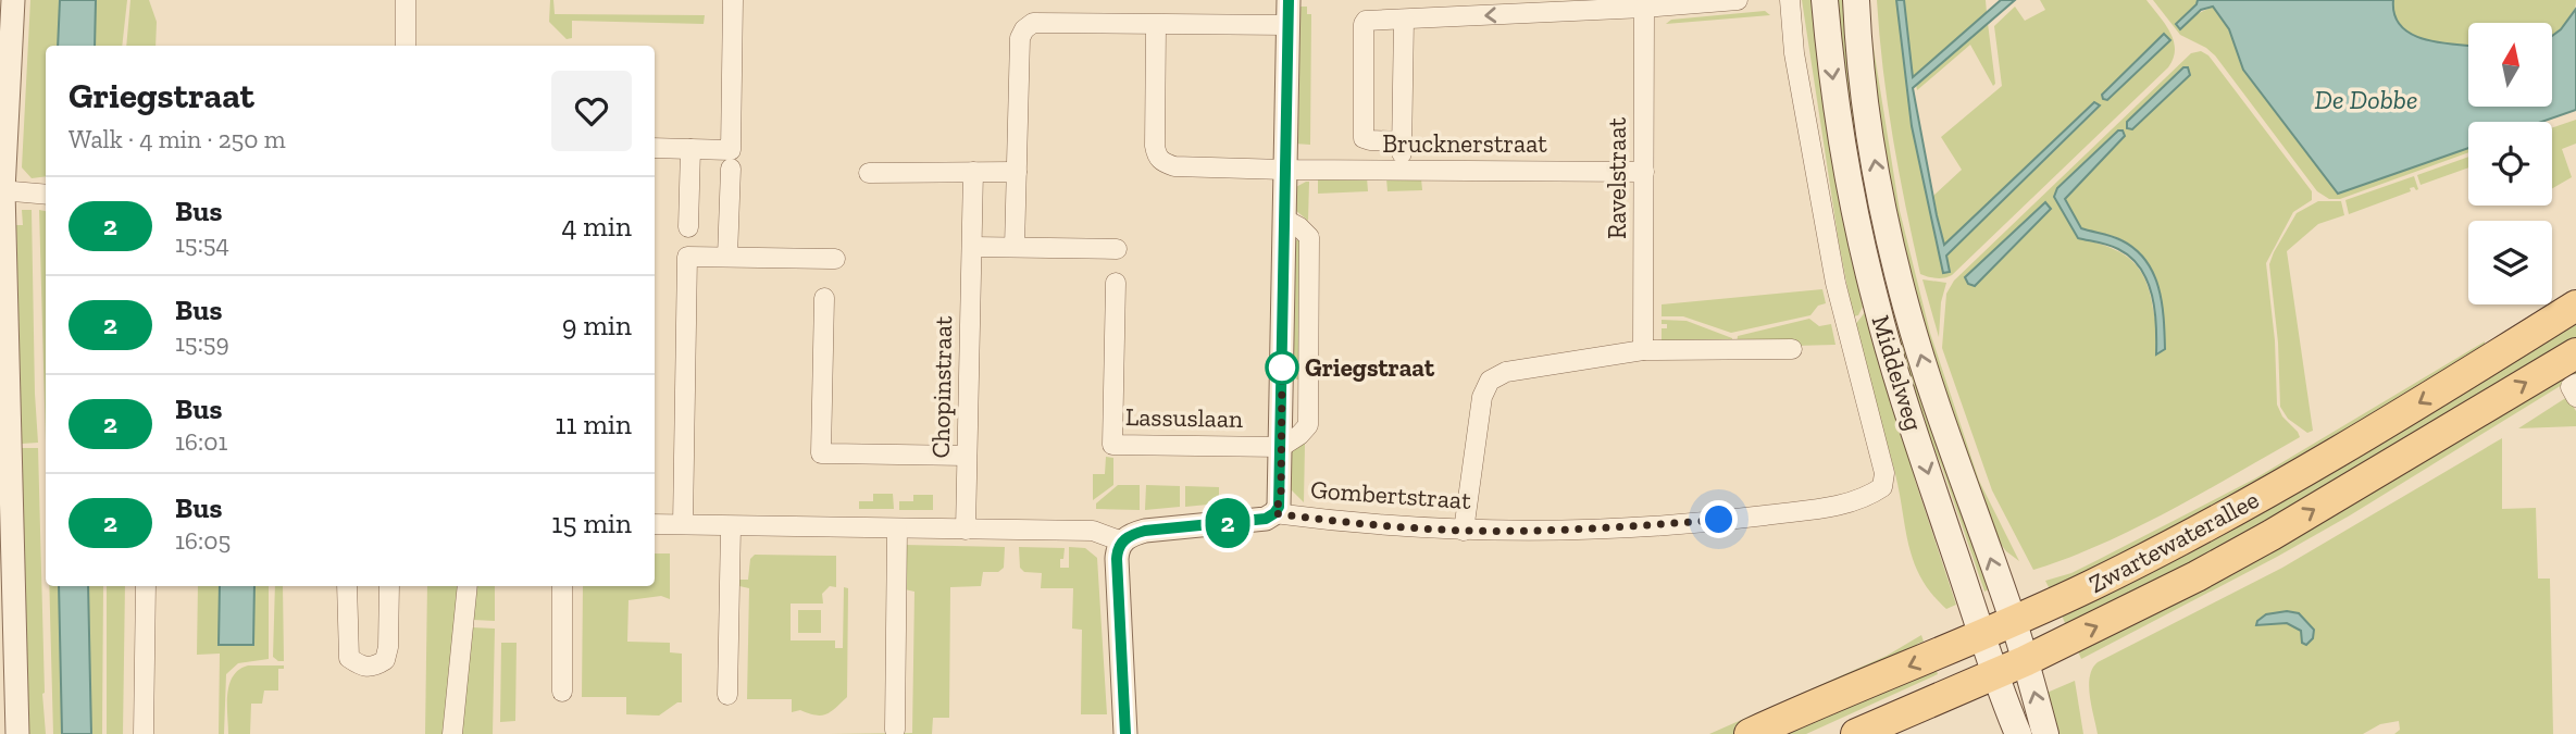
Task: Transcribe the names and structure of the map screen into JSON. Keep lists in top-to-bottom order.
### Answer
{
  "streets": {
    "main road": ["Middelweg", "Zwartewaterallee"],
    "street": [
      "Brucknerstraat",
      "Ravelstraat",
      "Chopinstraat",
      "Lassuslaan",
      "Gombertstraat"
    ]
  },
  "crossings": [
    ["Brucknerstraat", "Ravelstraat"],
    ["Middelweg", "Gombertstraat"],
    ["Middelweg", "Zwartewaterallee"]
  ],
  "water": ["De Dobbe"],
  "places": ["Griegstraat"],
  "lines": ["bus line 2"],
  "north": "top",
  "page": {
    "on_map": "2",
    "heading": ["Griegstraat", "Walk · 4 min · 250 m"],
    "list": [
      {
        "mark": "2",
        "name": "Bus",
        "note": "15:54",
        "value": "4 min"
      },
      {
        "mark": "2",
        "name": "Bus",
        "note": "15:59",
        "value": "9 min"
      },
      {
        "mark": "2",
        "name": "Bus",
        "note": "16:01",
        "value": "11 min"
      },
      {
        "mark": "2",
        "name": "Bus",
        "note": "16:05",
        "value": "15 min"
      }
    ]
  }
}
